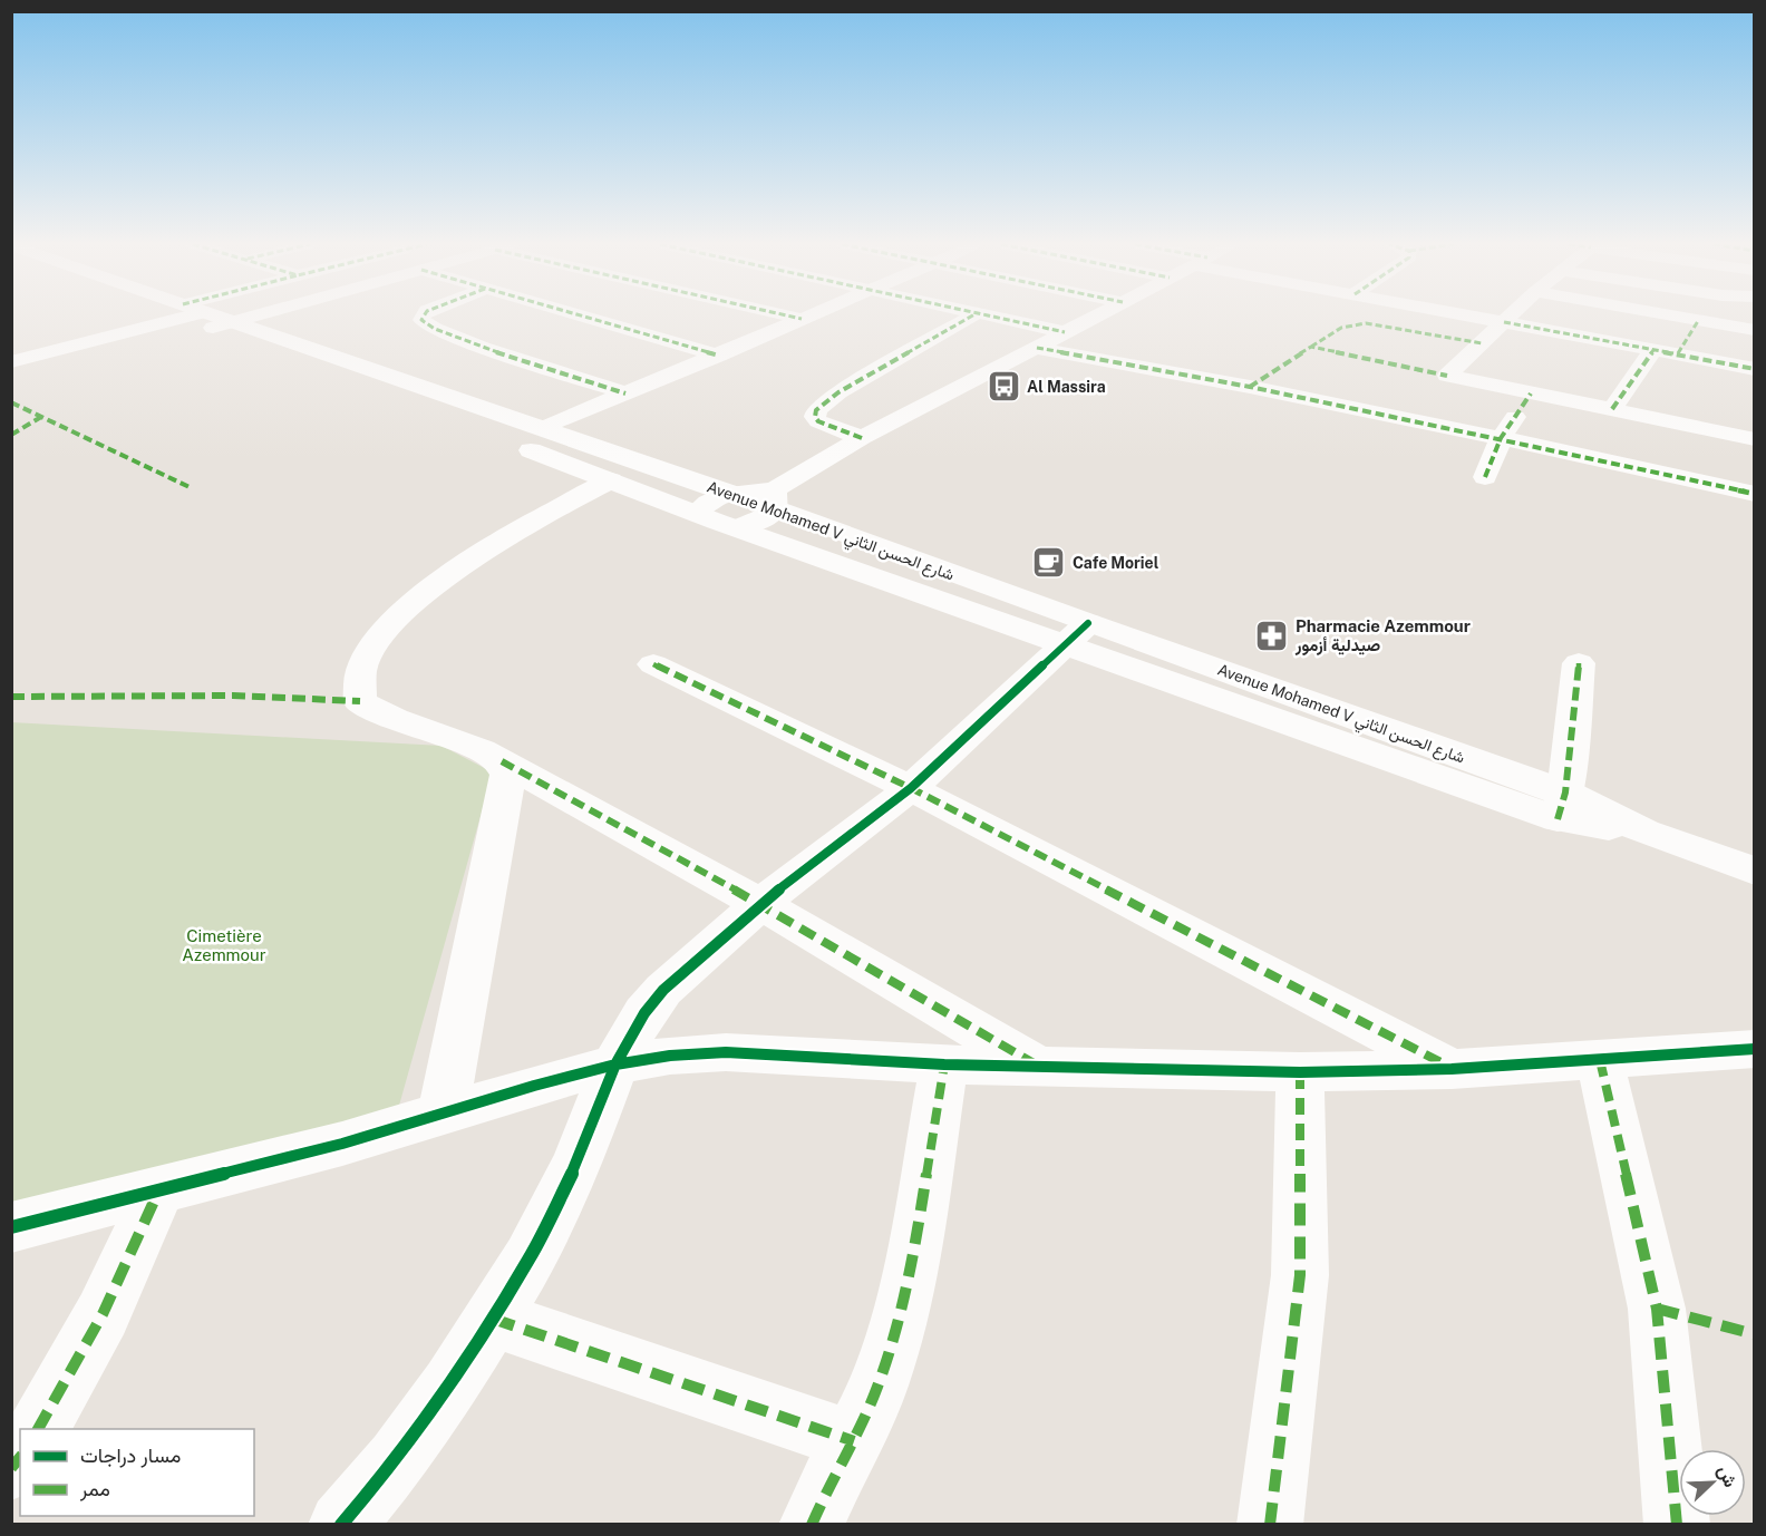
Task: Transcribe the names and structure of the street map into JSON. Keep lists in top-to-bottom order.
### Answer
{
  "streets": {
    "street": ["Avenue Mohamed V شارع الحسن الثاني"]
  },
  "parks": ["Cimetière Azemmour"],
  "places": {
    "bus stop": ["Al Massira"],
    "cafe": ["Cafe Moriel"],
    "pharmacy": ["Pharmacie Azemmour صيدلية أزمور"]
  },
  "legend": ["مسار دراجات", "ممر"],
  "north": "top right"
}
